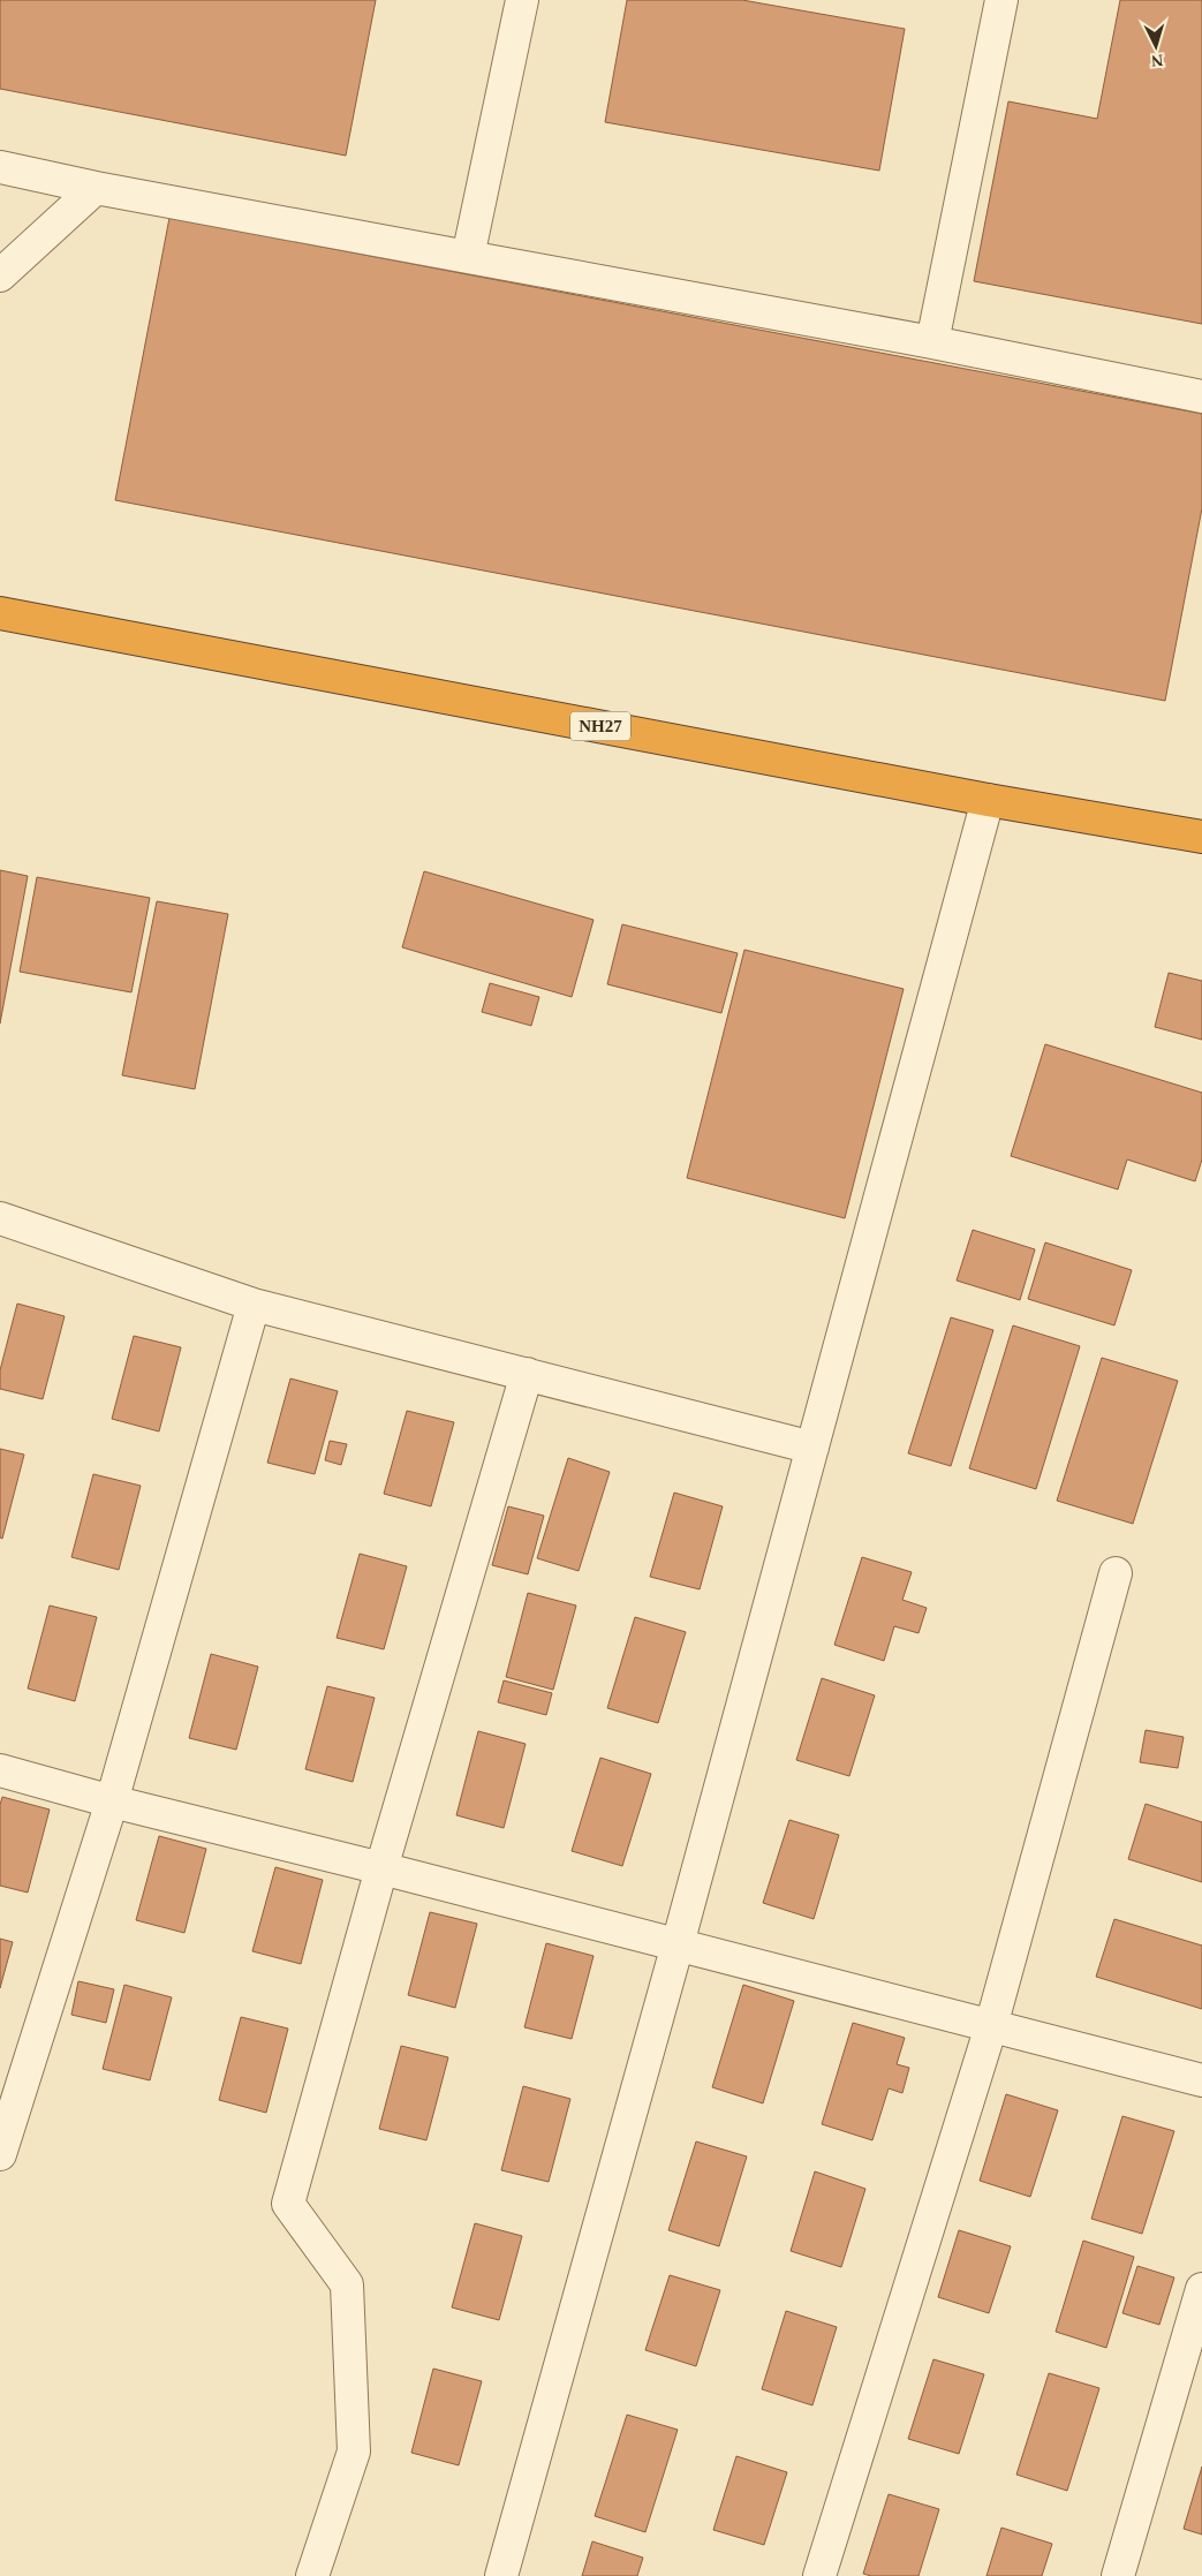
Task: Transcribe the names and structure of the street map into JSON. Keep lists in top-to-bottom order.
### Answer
{
  "streets": {
    "highway": ["NH27"]
  },
  "north": "bottom"
}
